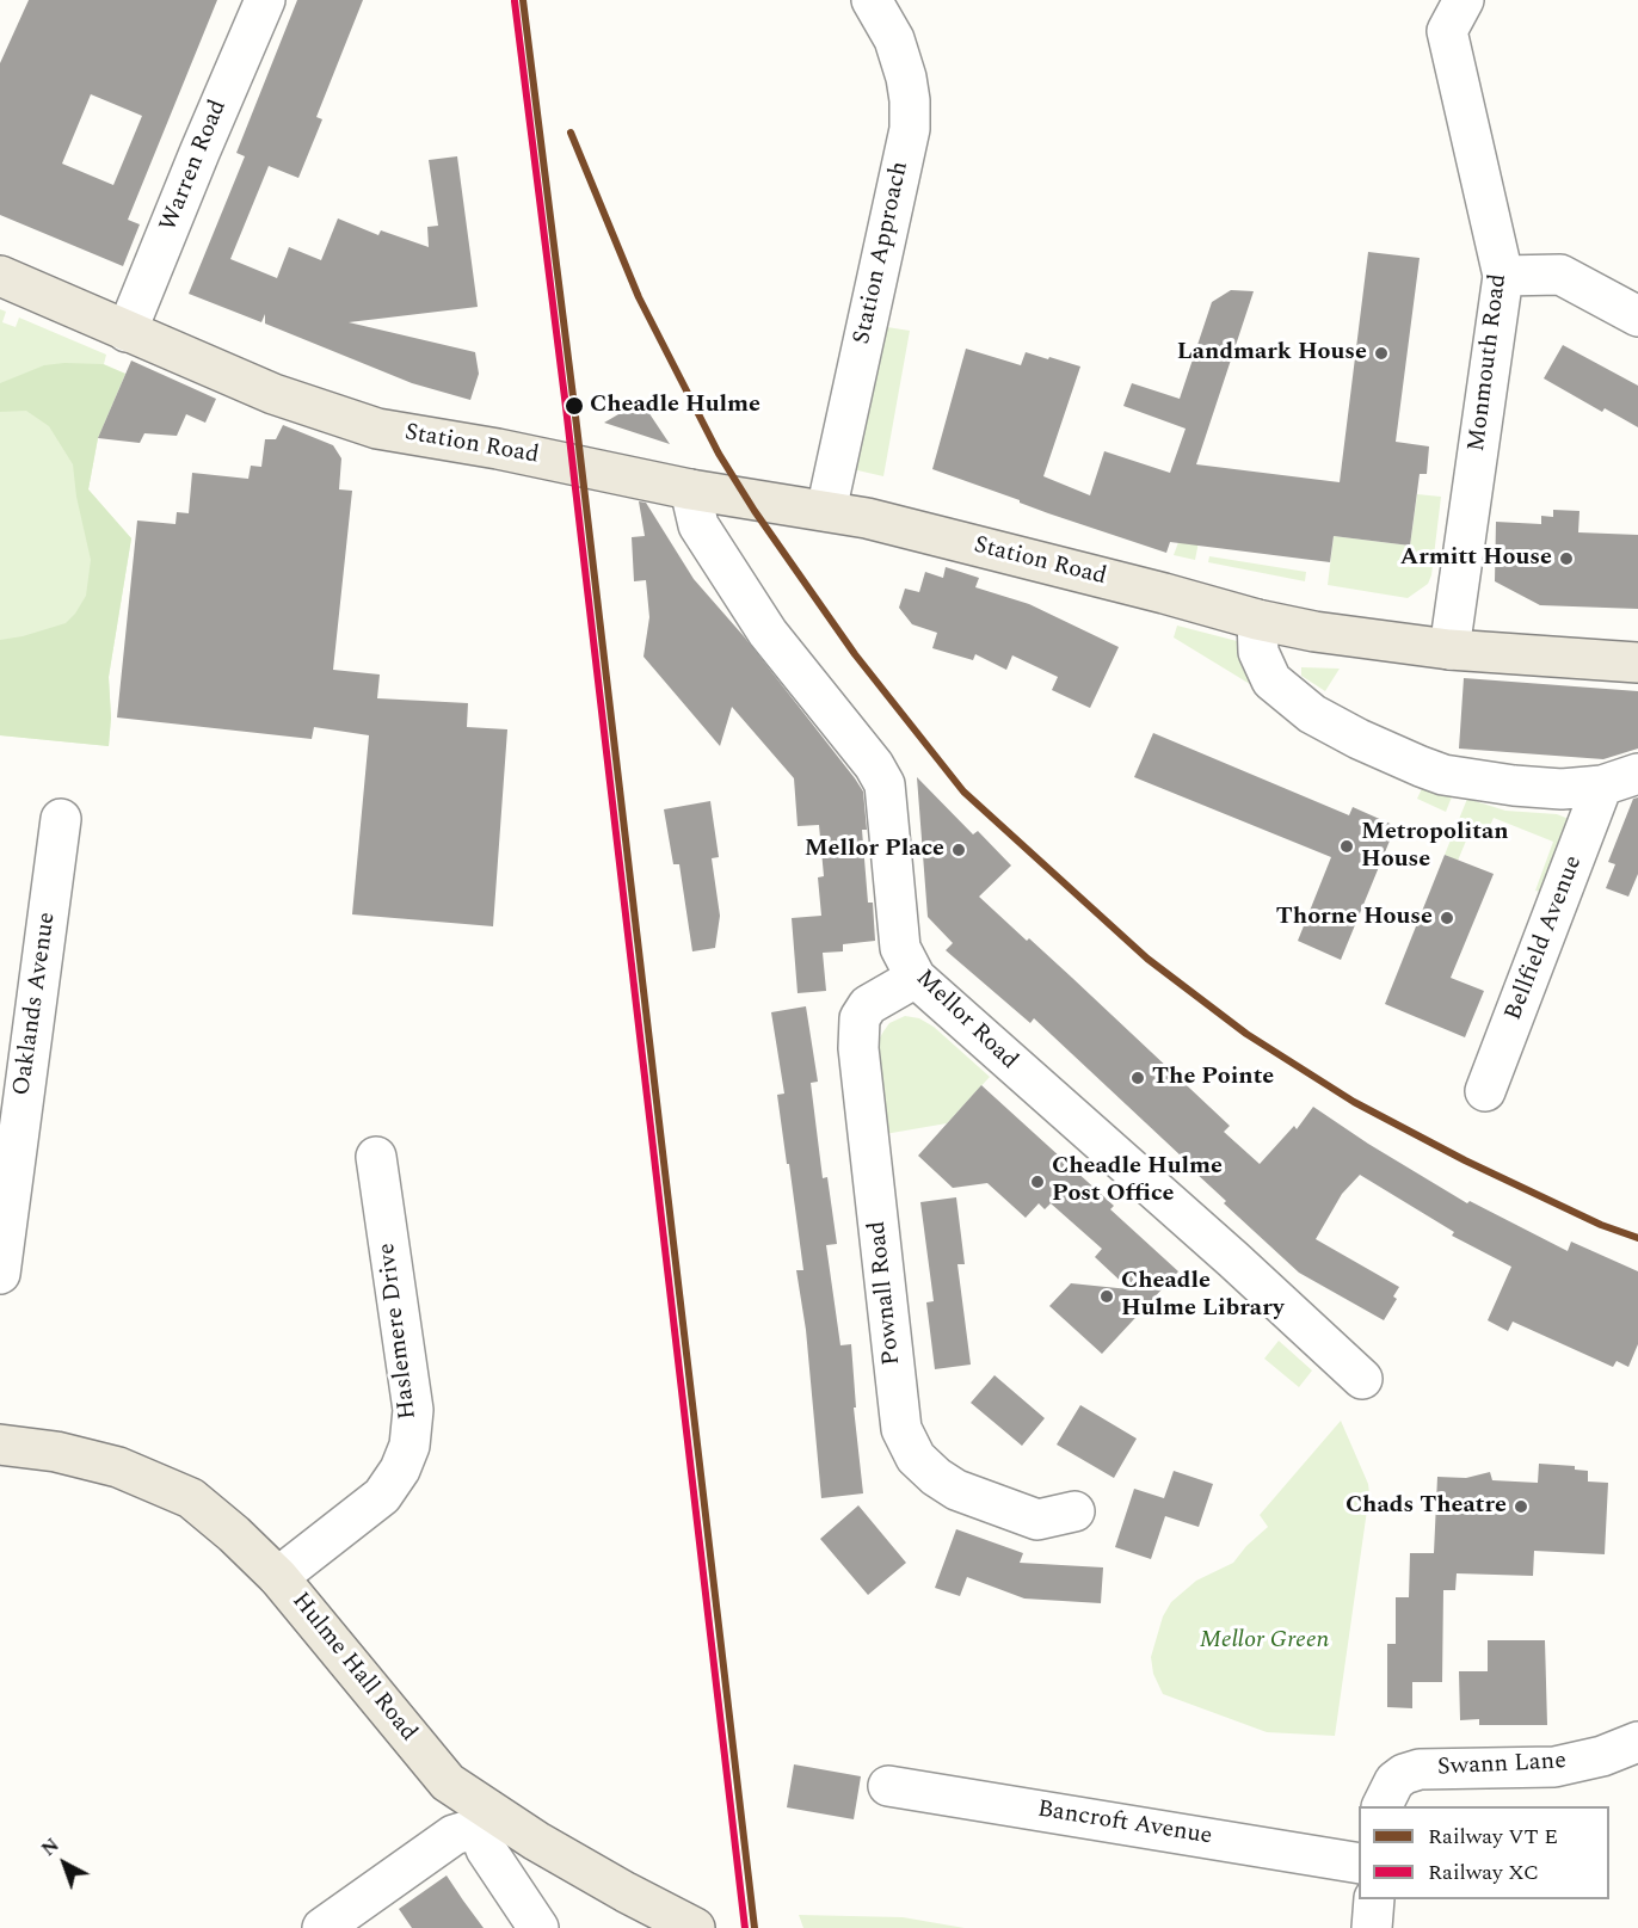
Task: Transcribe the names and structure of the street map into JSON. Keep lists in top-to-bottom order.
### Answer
{
  "streets": {
    "main road": ["Station Road", "Hulme Hall Road"],
    "street": [
      "Warren Road",
      "Station Approach",
      "Monmouth Road",
      "Bellfield Avenue",
      "Oaklands Avenue",
      "Mellor Road",
      "Pownall Road",
      "Haslemere Drive",
      "Swann Lane",
      "Bancroft Avenue"
    ]
  },
  "crossings": [
    ["Warren Road", "Station Road"],
    ["Station Approach", "Station Road"],
    ["Monmouth Road", "Station Road"],
    ["Station Road", "Mellor Road"],
    ["Mellor Road", "Pownall Road"],
    ["Haslemere Drive", "Hulme Hall Road"]
  ],
  "parks": ["Mellor Green"],
  "places": [
    "Landmark House",
    "Cheadle Hulme",
    "Armitt House",
    "Metropolitan House",
    "Mellor Place",
    "Thorne House",
    "The Pointe",
    "Cheadle Hulme Post Office",
    "Cheadle Hulme Library",
    "Chads Theatre"
  ],
  "lines": ["rail line XC"],
  "legend": ["Railway VT E", "Railway XC"],
  "north": "top left"
}
